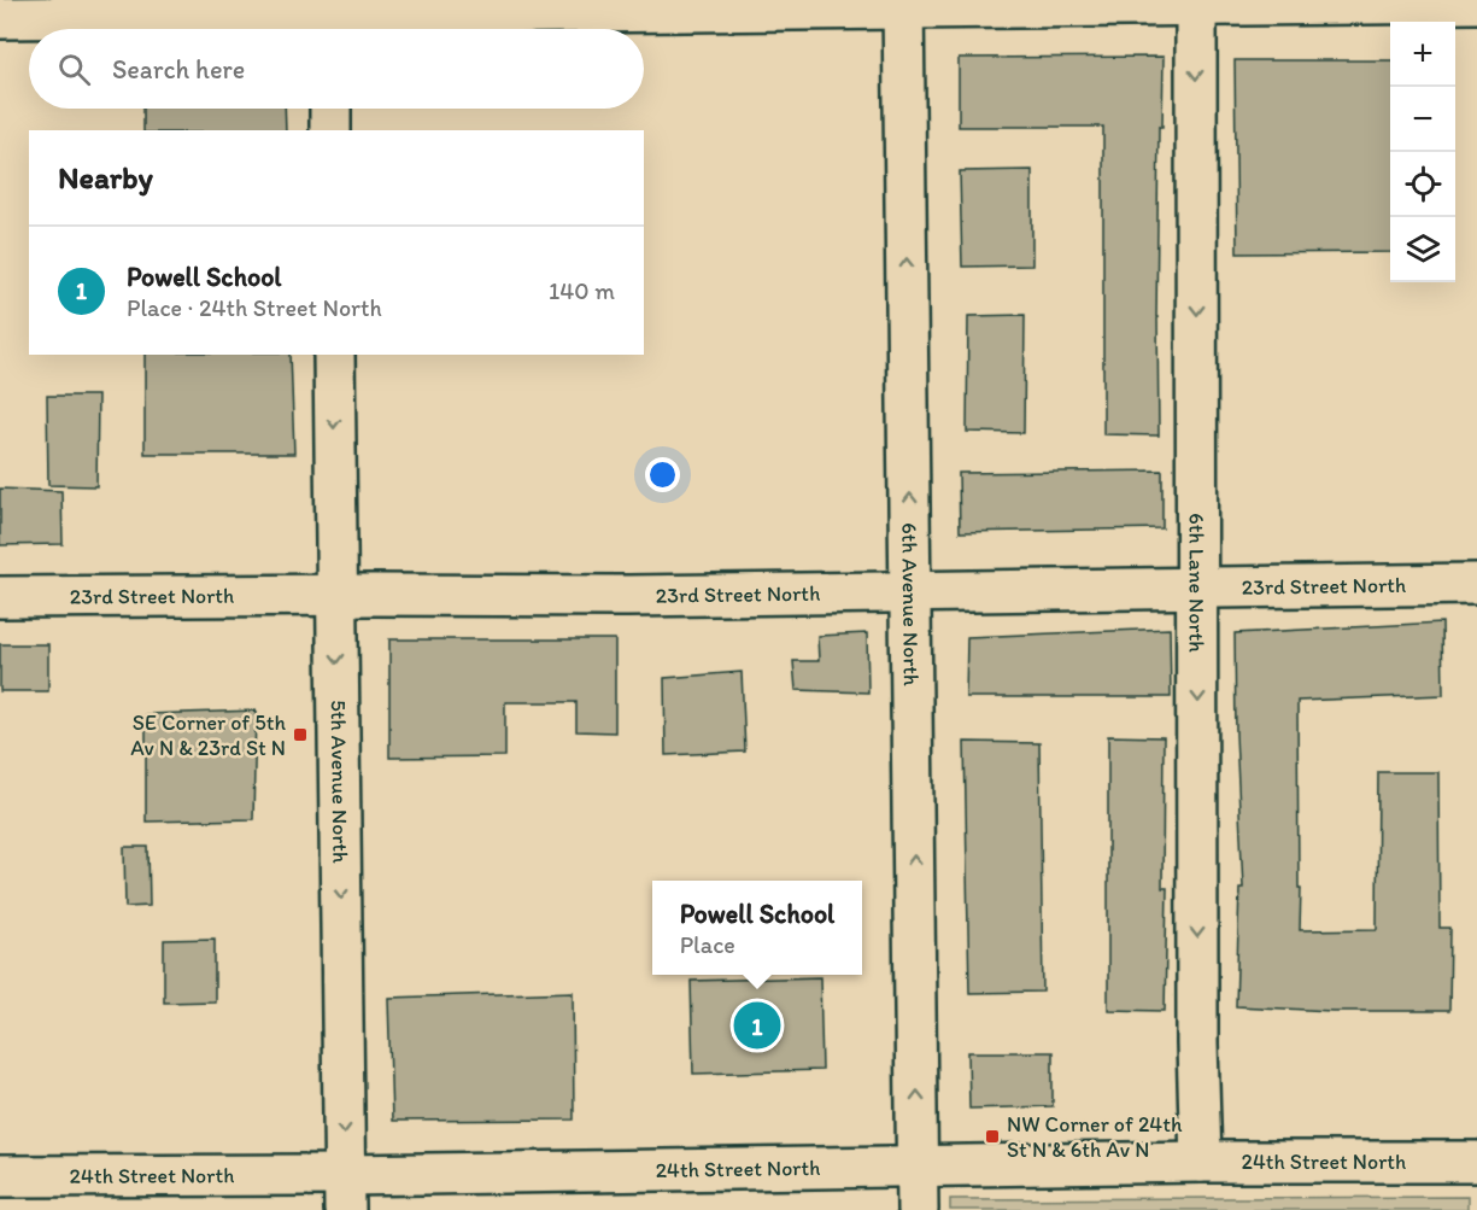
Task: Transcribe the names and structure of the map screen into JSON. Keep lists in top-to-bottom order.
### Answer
{
  "streets": {
    "street": [
      "6th Lane North",
      "23rd Street North",
      "6th Avenue North",
      "5th Avenue North",
      "24th Street North"
    ]
  },
  "crossings": [
    ["6th Lane North", "23rd Street North"],
    ["6th Lane North", "24th Street North"],
    ["23rd Street North", "6th Avenue North"],
    ["23rd Street North", "5th Avenue North"],
    ["6th Avenue North", "24th Street North"],
    ["5th Avenue North", "24th Street North"]
  ],
  "one_way": ["6th Lane North", "6th Avenue North", "5th Avenue North"],
  "places": {
    "transit": ["SE Corner of 5th Av N & 23rd St N", "NW Corner of 24th St N & 6th Av N"]
  },
  "page": {
    "map_buttons": ["+", "−"],
    "search": "Search here",
    "heading": "Nearby",
    "list": [
      {
        "mark": "1",
        "name": "Powell School",
        "note": "Place · 24th Street North",
        "value": "140 m"
      }
    ],
    "popup": ["Powell School", "Place"],
    "pins": "1"
  }
}
